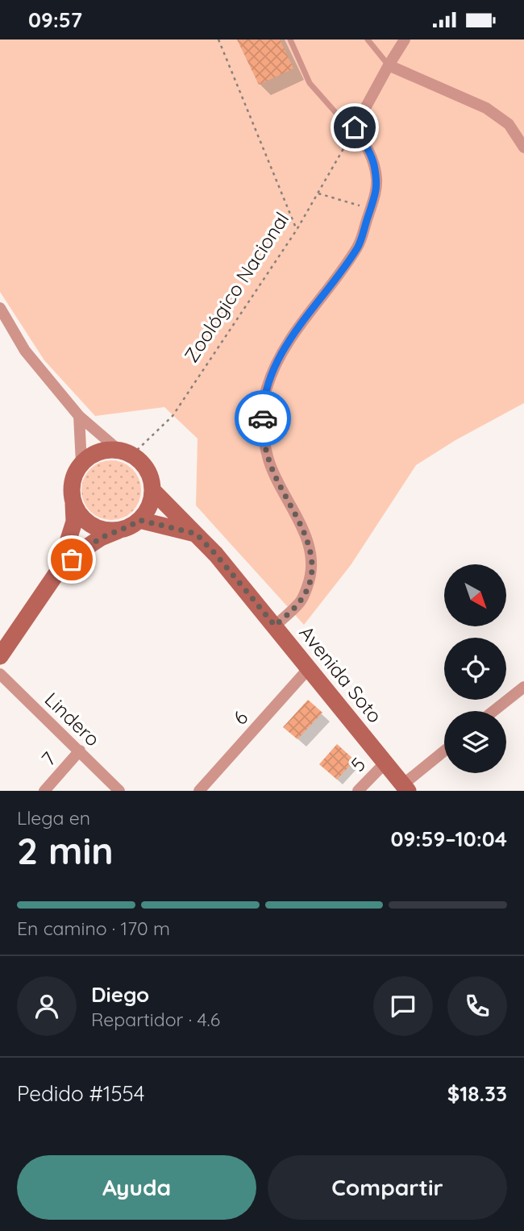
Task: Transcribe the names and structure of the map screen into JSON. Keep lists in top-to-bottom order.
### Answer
{
  "streets": {
    "street": [
      "Avenida Soto",
      "6",
      "Lindero",
      "7",
      "5"
    ],
    "path": ["Zoológico Nacional"]
  },
  "crossings": [
    ["Zoológico Nacional", "Avenida Soto"],
    ["Avenida Soto", "6"],
    ["Avenida Soto", "5"],
    ["Lindero", "7"]
  ],
  "north": "bottom right",
  "page": {
    "status": "09:57",
    "heading": ["2 min", "Llega en", "09:59–10:04"],
    "panel": [
      "Diego",
      "Repartidor · 4.6",
      "Pedido #1554",
      "$18.33"
    ],
    "bar": "En camino · 170 m",
    "buttons": ["Ayuda", "Compartir"]
  }
}
